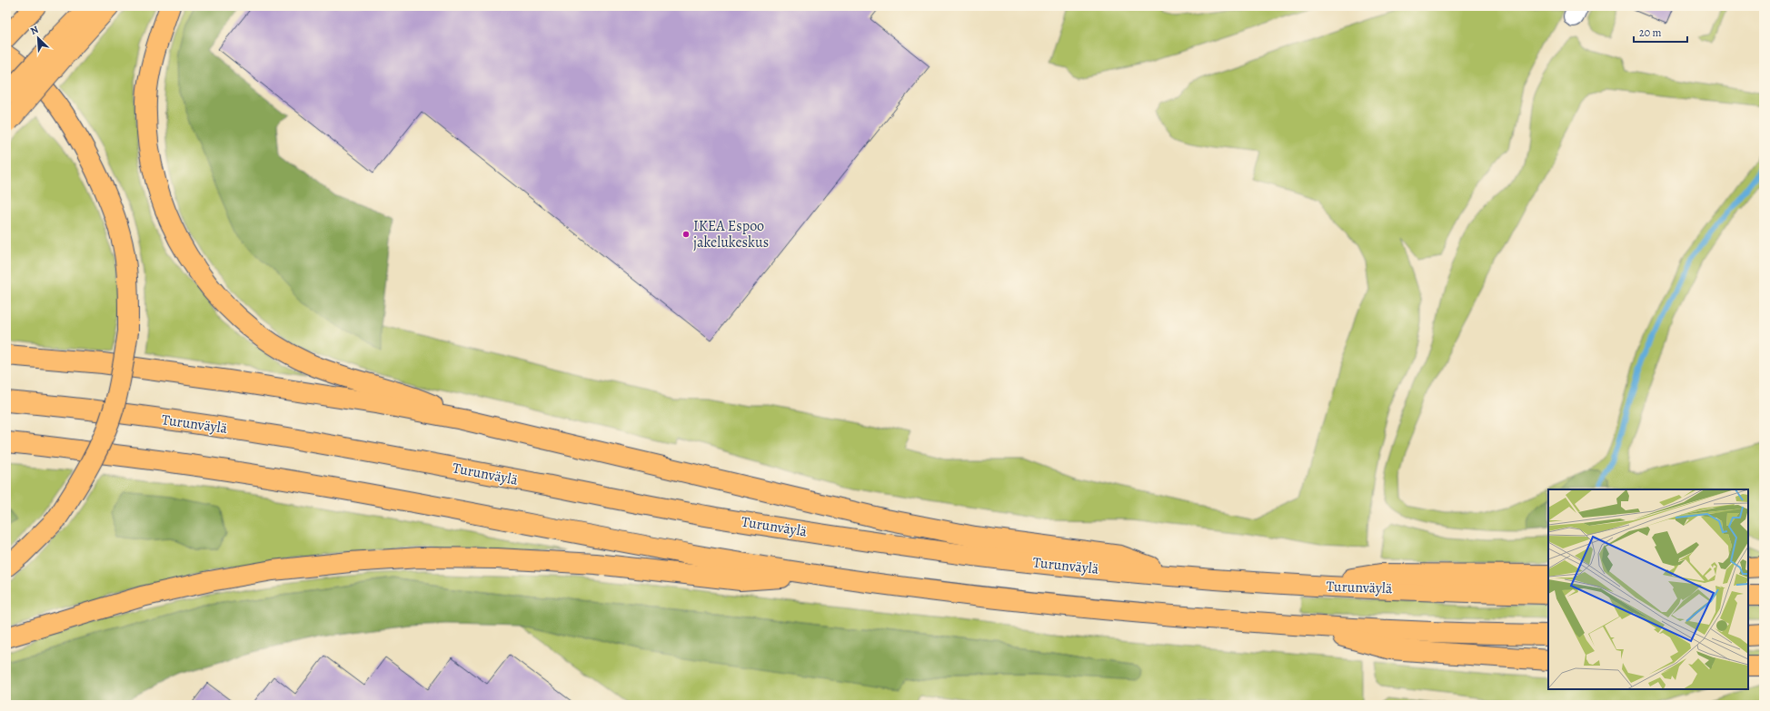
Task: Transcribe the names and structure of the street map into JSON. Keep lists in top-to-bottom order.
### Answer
{
  "streets": {
    "highway": ["Turunväylä"]
  },
  "places": ["IKEA Espoo jakelukeskus"],
  "scale_bar": "20 m",
  "north": "top left"
}
